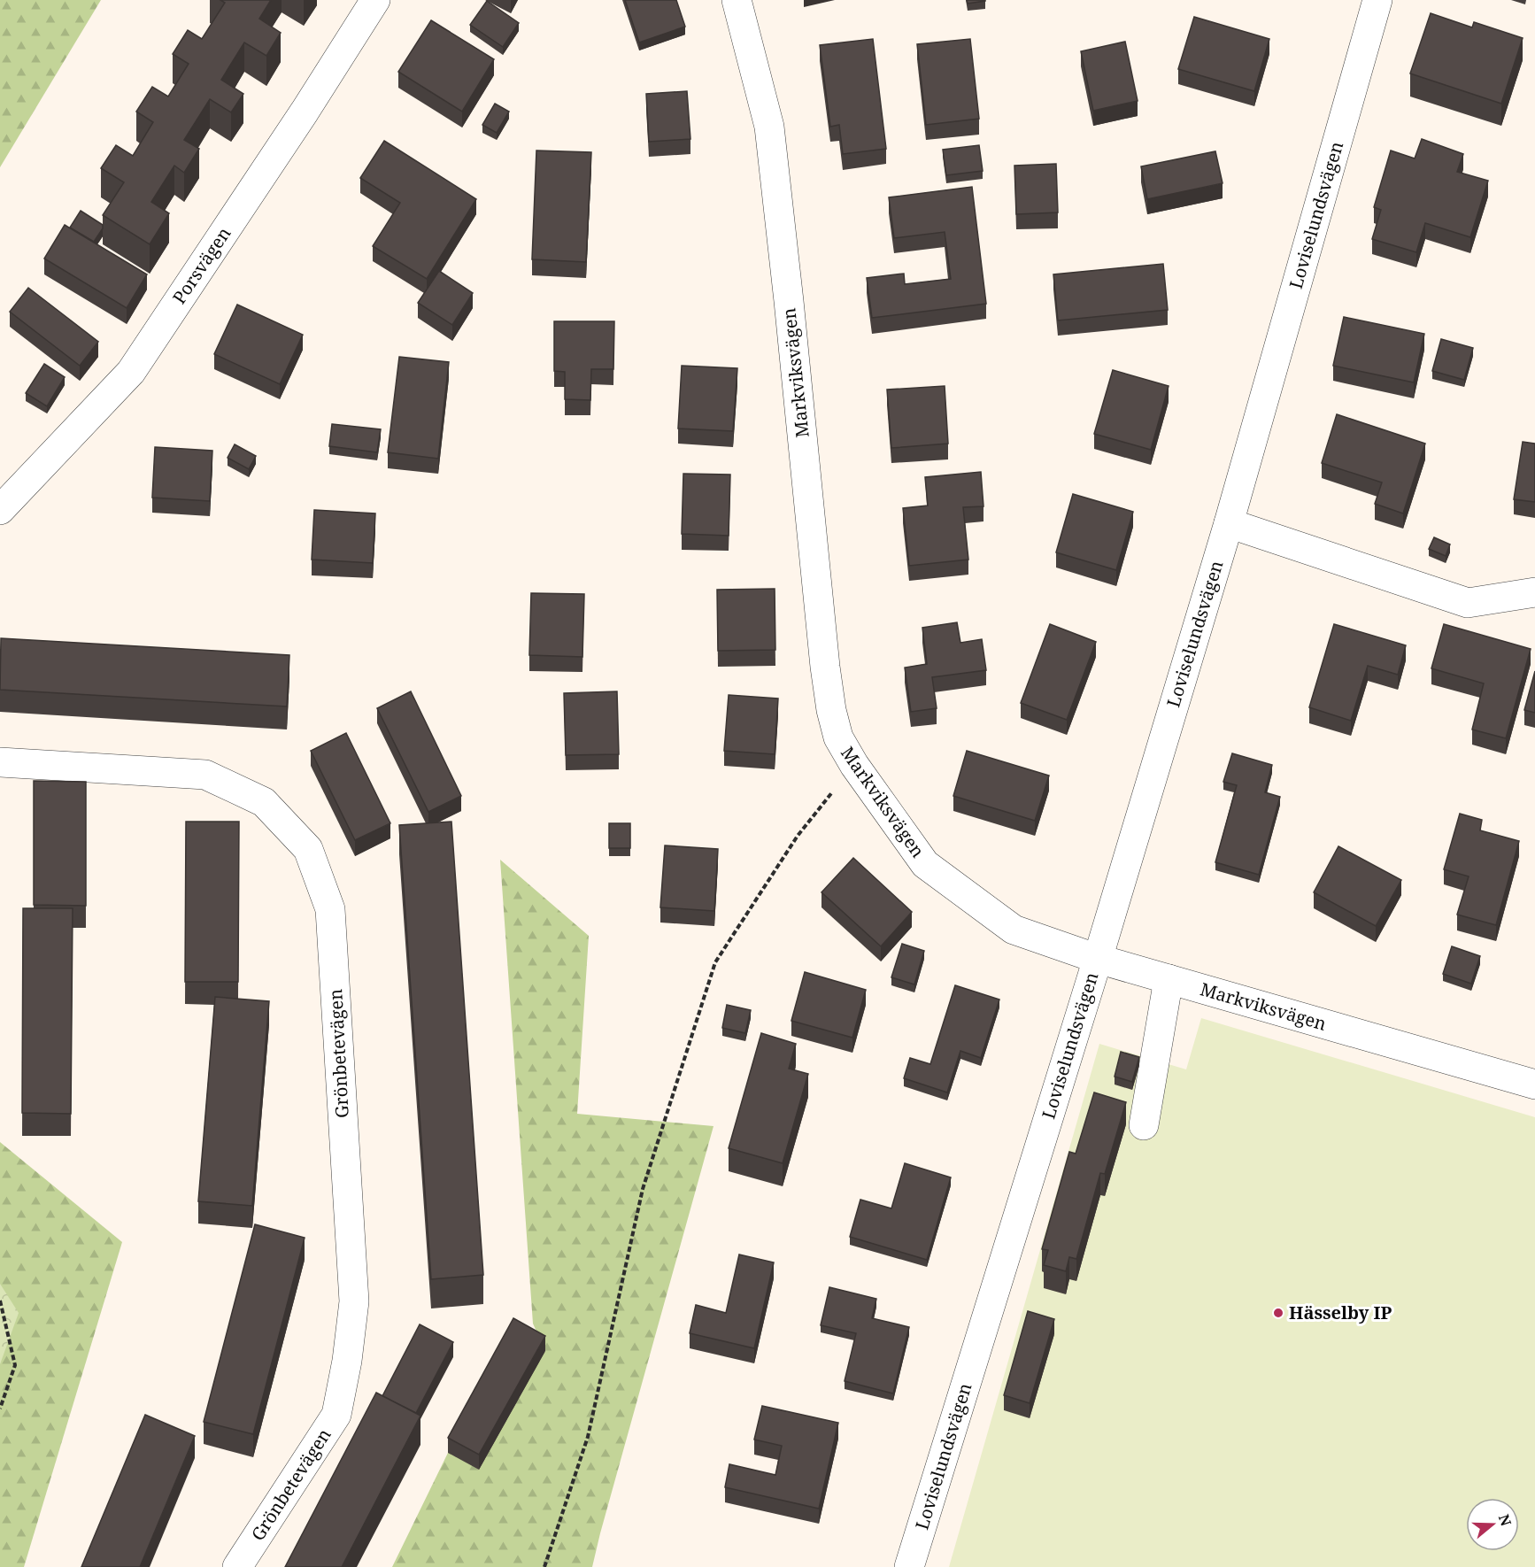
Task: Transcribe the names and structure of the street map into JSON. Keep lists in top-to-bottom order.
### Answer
{
  "streets": {
    "street": [
      "Loviselundsvägen",
      "Porsvägen",
      "Markviksvägen",
      "Grönbetevägen"
    ]
  },
  "crossings": [
    ["Loviselundsvägen", "Markviksvägen"]
  ],
  "places": ["Hässelby IP"],
  "north": "right"
}
